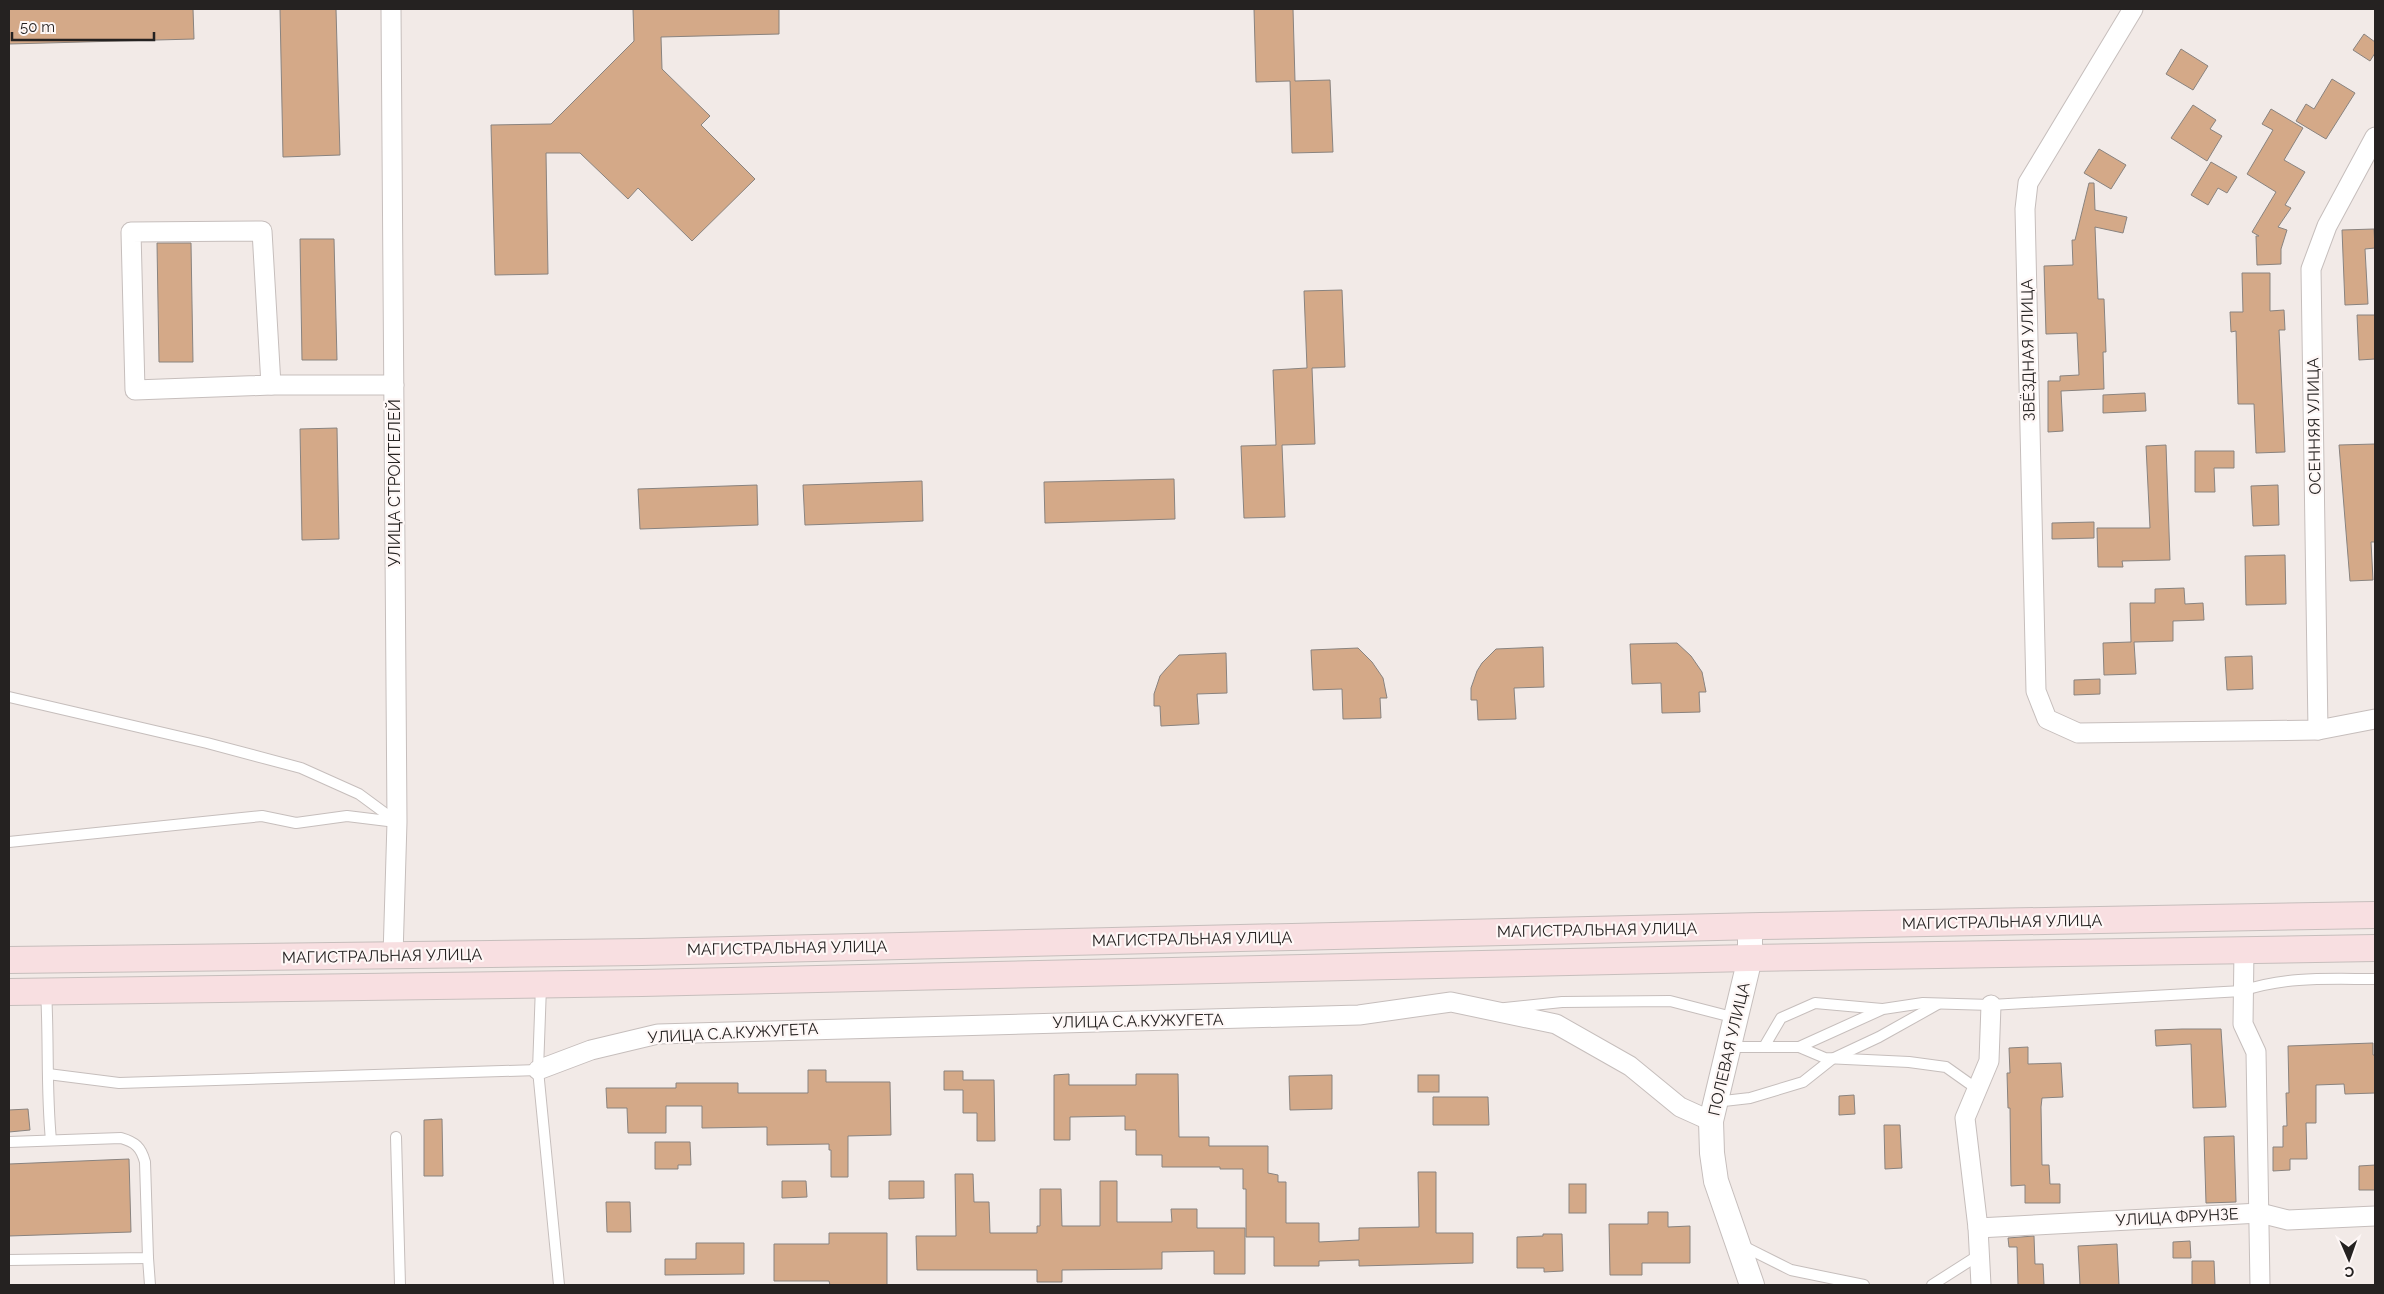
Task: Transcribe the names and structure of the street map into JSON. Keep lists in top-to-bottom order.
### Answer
{
  "streets": {
    "main road": ["МАГИСТРАЛЬНАЯ УЛИЦА"],
    "street": [
      "ЗВЁЗДНАЯ УЛИЦА",
      "ОСЕННЯЯ УЛИЦА",
      "УЛИЦА СТРОИТЕЛЕЙ",
      "УЛИЦА С.А.КУЖУГЕТА",
      "ПОЛЕВАЯ УЛИЦА",
      "УЛИЦА ФРУНЗЕ"
    ]
  },
  "crossings": [
    ["ЗВЁЗДНАЯ УЛИЦА", "ОСЕННЯЯ УЛИЦА"],
    ["УЛИЦА СТРОИТЕЛЕЙ", "МАГИСТРАЛЬНАЯ УЛИЦА"],
    ["МАГИСТРАЛЬНАЯ УЛИЦА", "ПОЛЕВАЯ УЛИЦА"],
    ["УЛИЦА С.А.КУЖУГЕТА", "ПОЛЕВАЯ УЛИЦА"]
  ],
  "scale_bar": "50 m",
  "north": "bottom"
}
